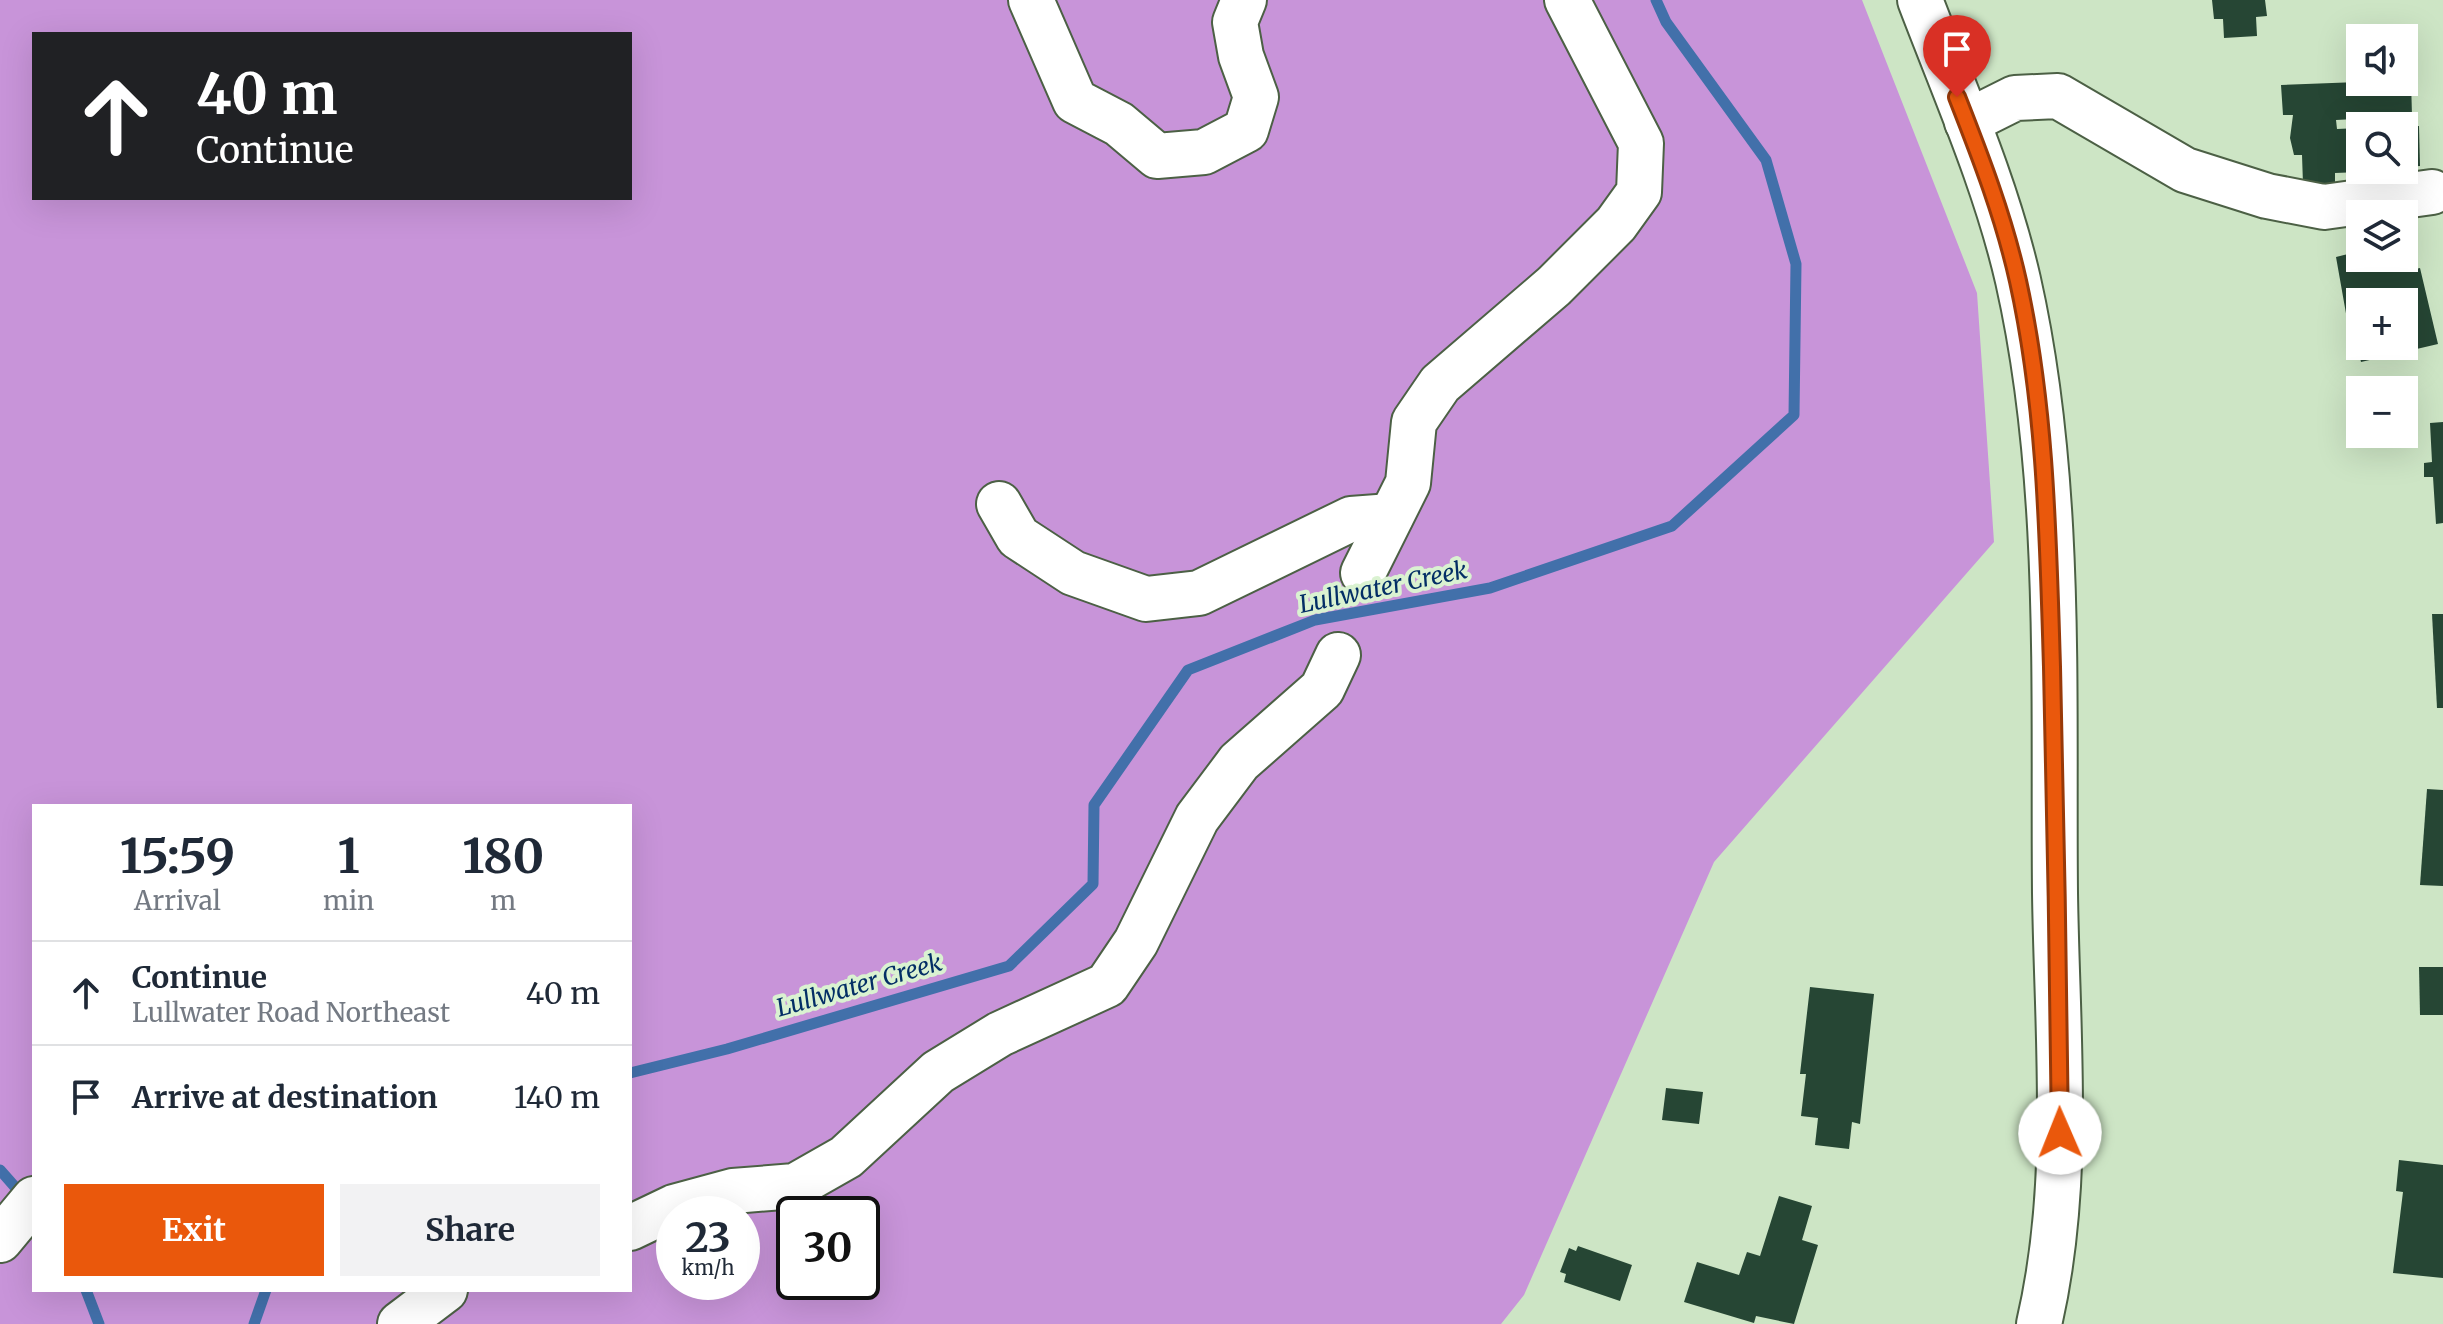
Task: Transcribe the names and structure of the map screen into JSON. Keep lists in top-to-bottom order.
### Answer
{
  "water": ["Lullwater Creek"],
  "page": {
    "map_buttons": ["+", "−"],
    "turn": ["40 m", "Continue"],
    "eta": [
      "15:59",
      "Arrival",
      "1",
      "min",
      "180",
      "m"
    ],
    "list": [
      {
        "name": "Continue",
        "note": "Lullwater Road Northeast",
        "value": "40 m"
      },
      {
        "name": "Arrive at destination",
        "value": "140 m"
      }
    ],
    "buttons": ["Exit", "Share"],
    "speed": "23 km/h",
    "limit": "30"
  }
}
